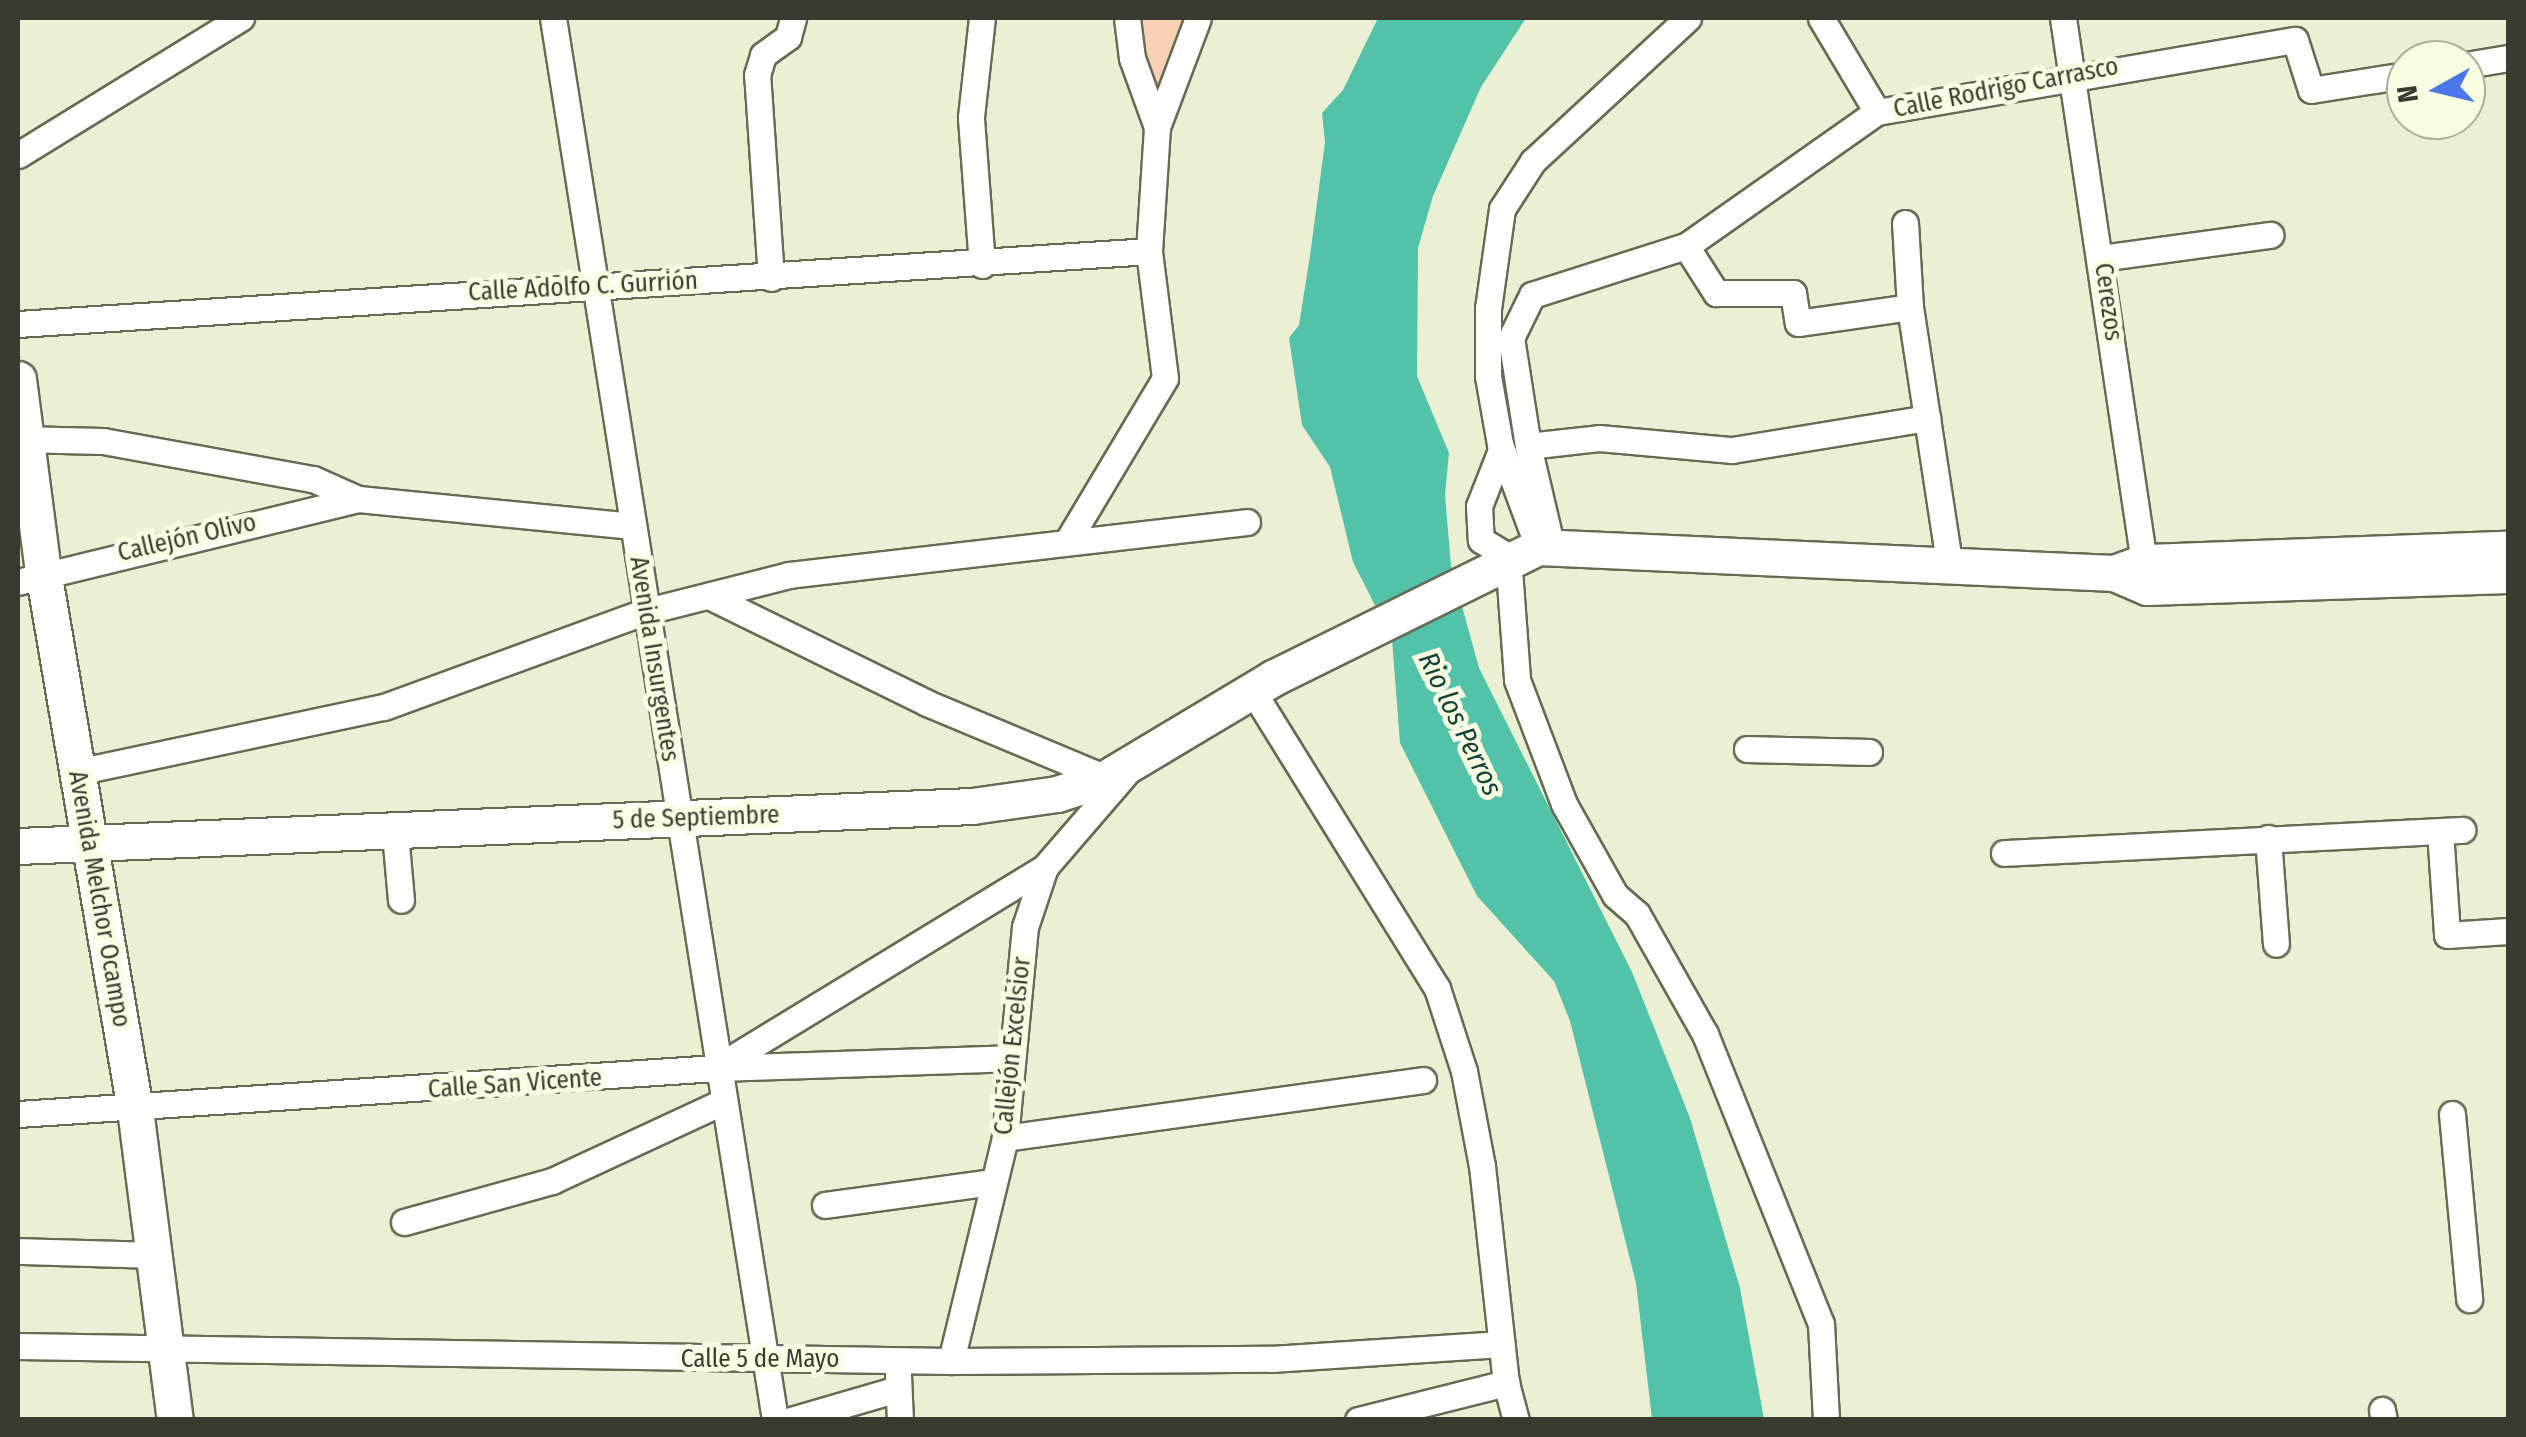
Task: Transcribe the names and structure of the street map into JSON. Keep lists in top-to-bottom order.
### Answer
{
  "streets": {
    "street": [
      "Calle Rodrigo Carrasco",
      "Calle Adolfo C. Gurrión",
      "Cerezos",
      "Callejón Olivo",
      "Avenida Insurgentes",
      "5 de Septiembre",
      "Avenida Melchor Ocampo",
      "Callejón Excelsior",
      "Calle San Vicente",
      "Calle 5 de Mayo"
    ]
  },
  "crossings": [
    ["Calle Rodrigo Carrasco", "Cerezos"],
    ["Calle Rodrigo Carrasco", "5 de Septiembre"],
    ["Calle Adolfo C. Gurrión", "Avenida Insurgentes"],
    ["Callejón Olivo", "Avenida Melchor Ocampo"],
    ["Avenida Insurgentes", "5 de Septiembre"],
    ["Avenida Insurgentes", "Calle San Vicente"],
    ["Avenida Insurgentes", "Calle 5 de Mayo"],
    ["5 de Septiembre", "Avenida Melchor Ocampo"],
    ["5 de Septiembre", "Callejón Excelsior"],
    ["Avenida Melchor Ocampo", "Calle San Vicente"],
    ["Avenida Melchor Ocampo", "Calle 5 de Mayo"],
    ["Callejón Excelsior", "Calle San Vicente"],
    ["Callejón Excelsior", "Calle 5 de Mayo"]
  ],
  "water": ["Rio los Perros"],
  "north": "left"
}
